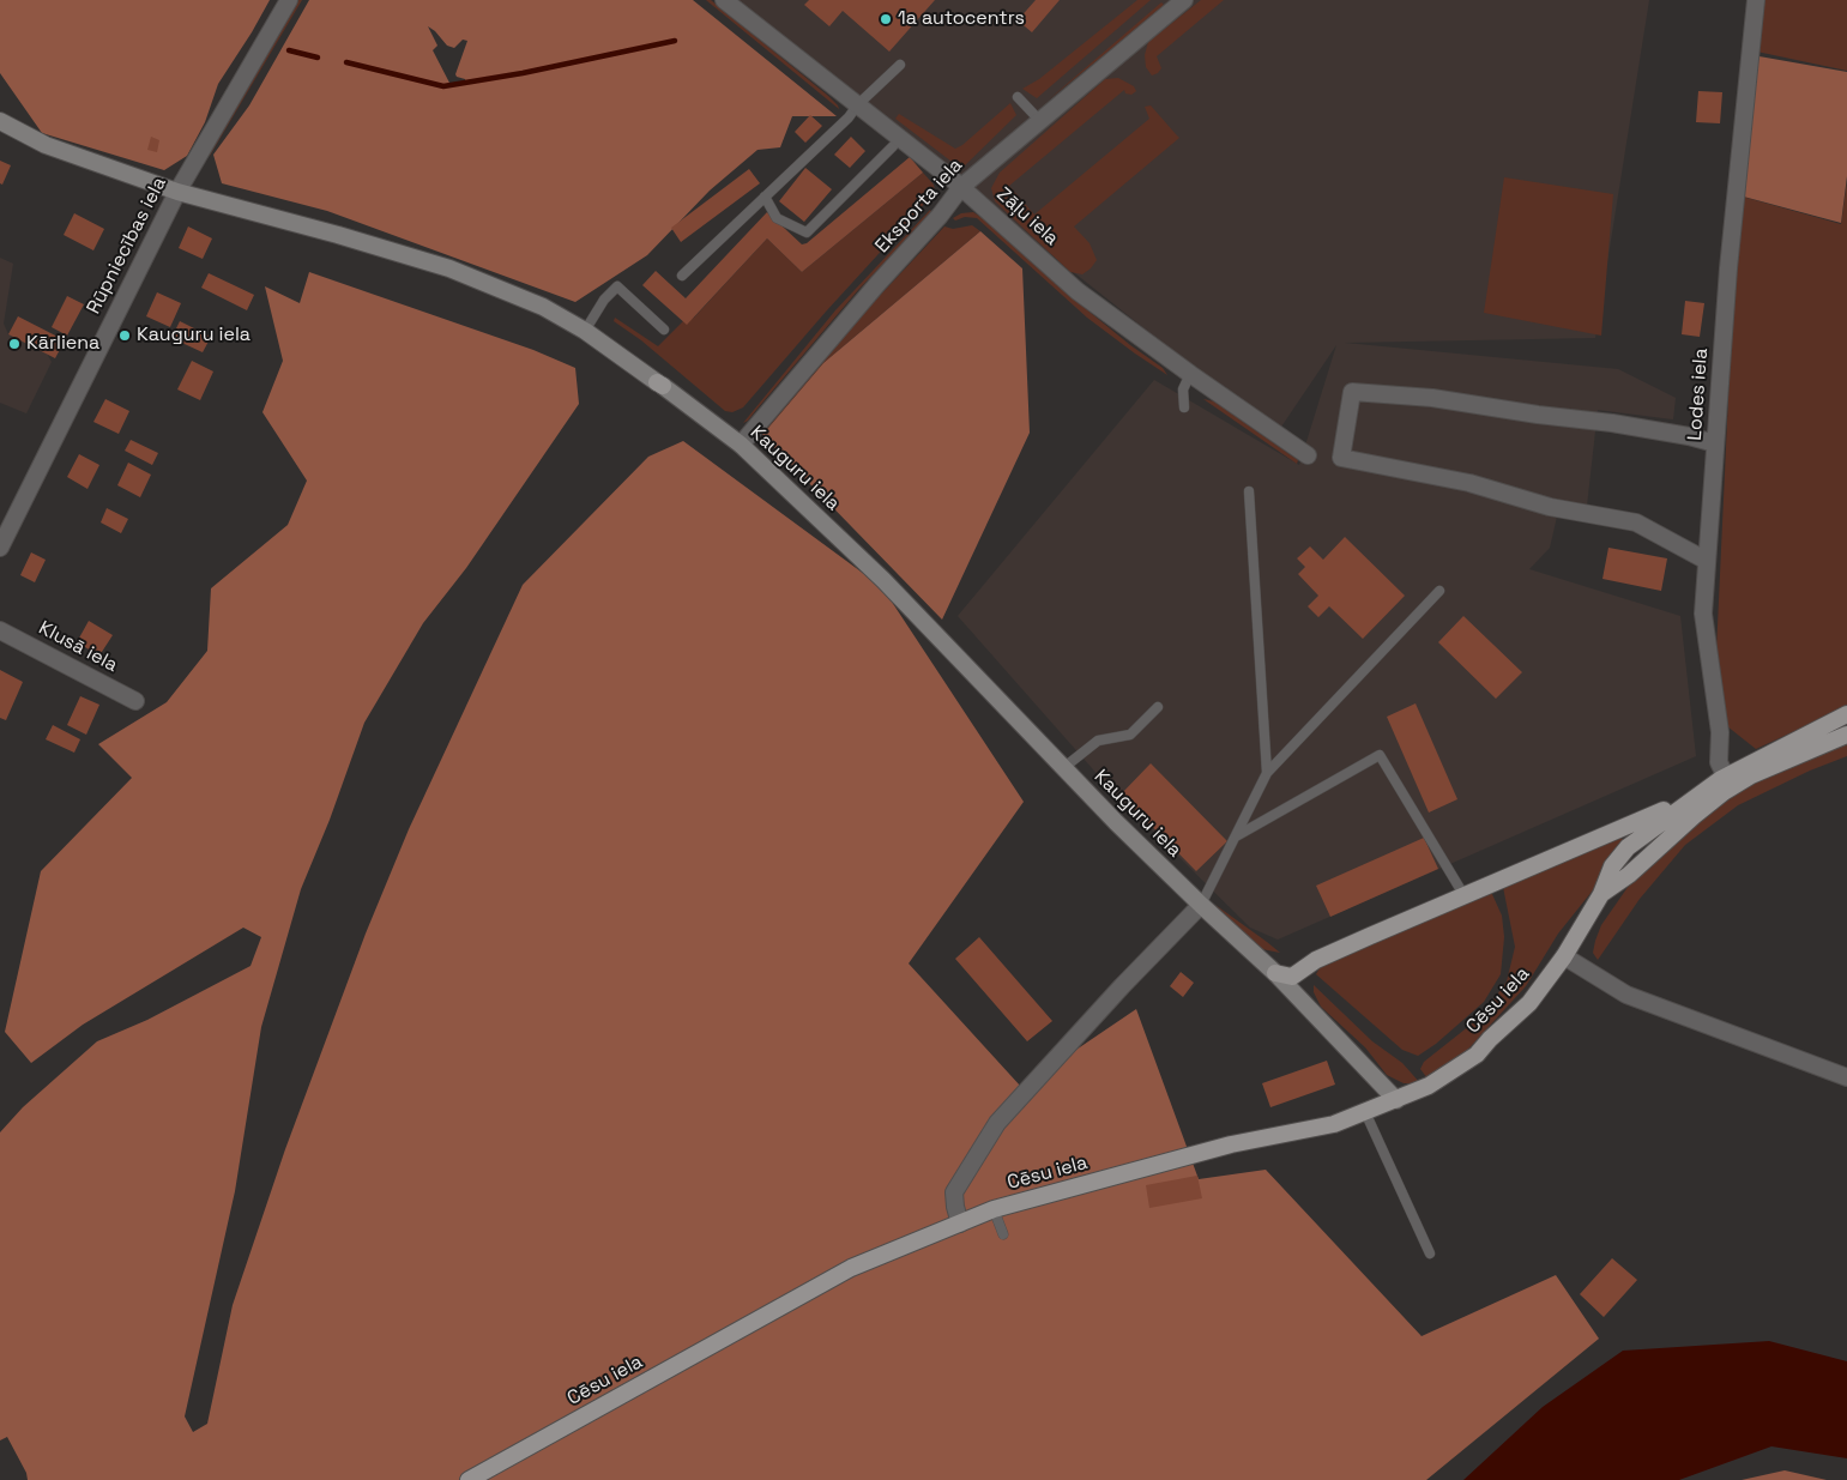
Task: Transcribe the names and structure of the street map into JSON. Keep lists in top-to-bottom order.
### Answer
{
  "streets": {
    "main road": ["Kauguru iela", "Cēsu iela"],
    "street": [
      "Eksporta iela",
      "Zāļu iela",
      "Rūpniecības iela",
      "Lodes iela",
      "Klusā iela"
    ]
  },
  "crossings": [
    ["Eksporta iela", "Zāļu iela"],
    ["Eksporta iela", "Kauguru iela"],
    ["Rūpniecības iela", "Kauguru iela"],
    ["Lodes iela", "Cēsu iela"],
    ["Kauguru iela", "Cēsu iela"]
  ],
  "places": ["1a autocentrs", "Kauguru iela", "Kārliena"]
}
